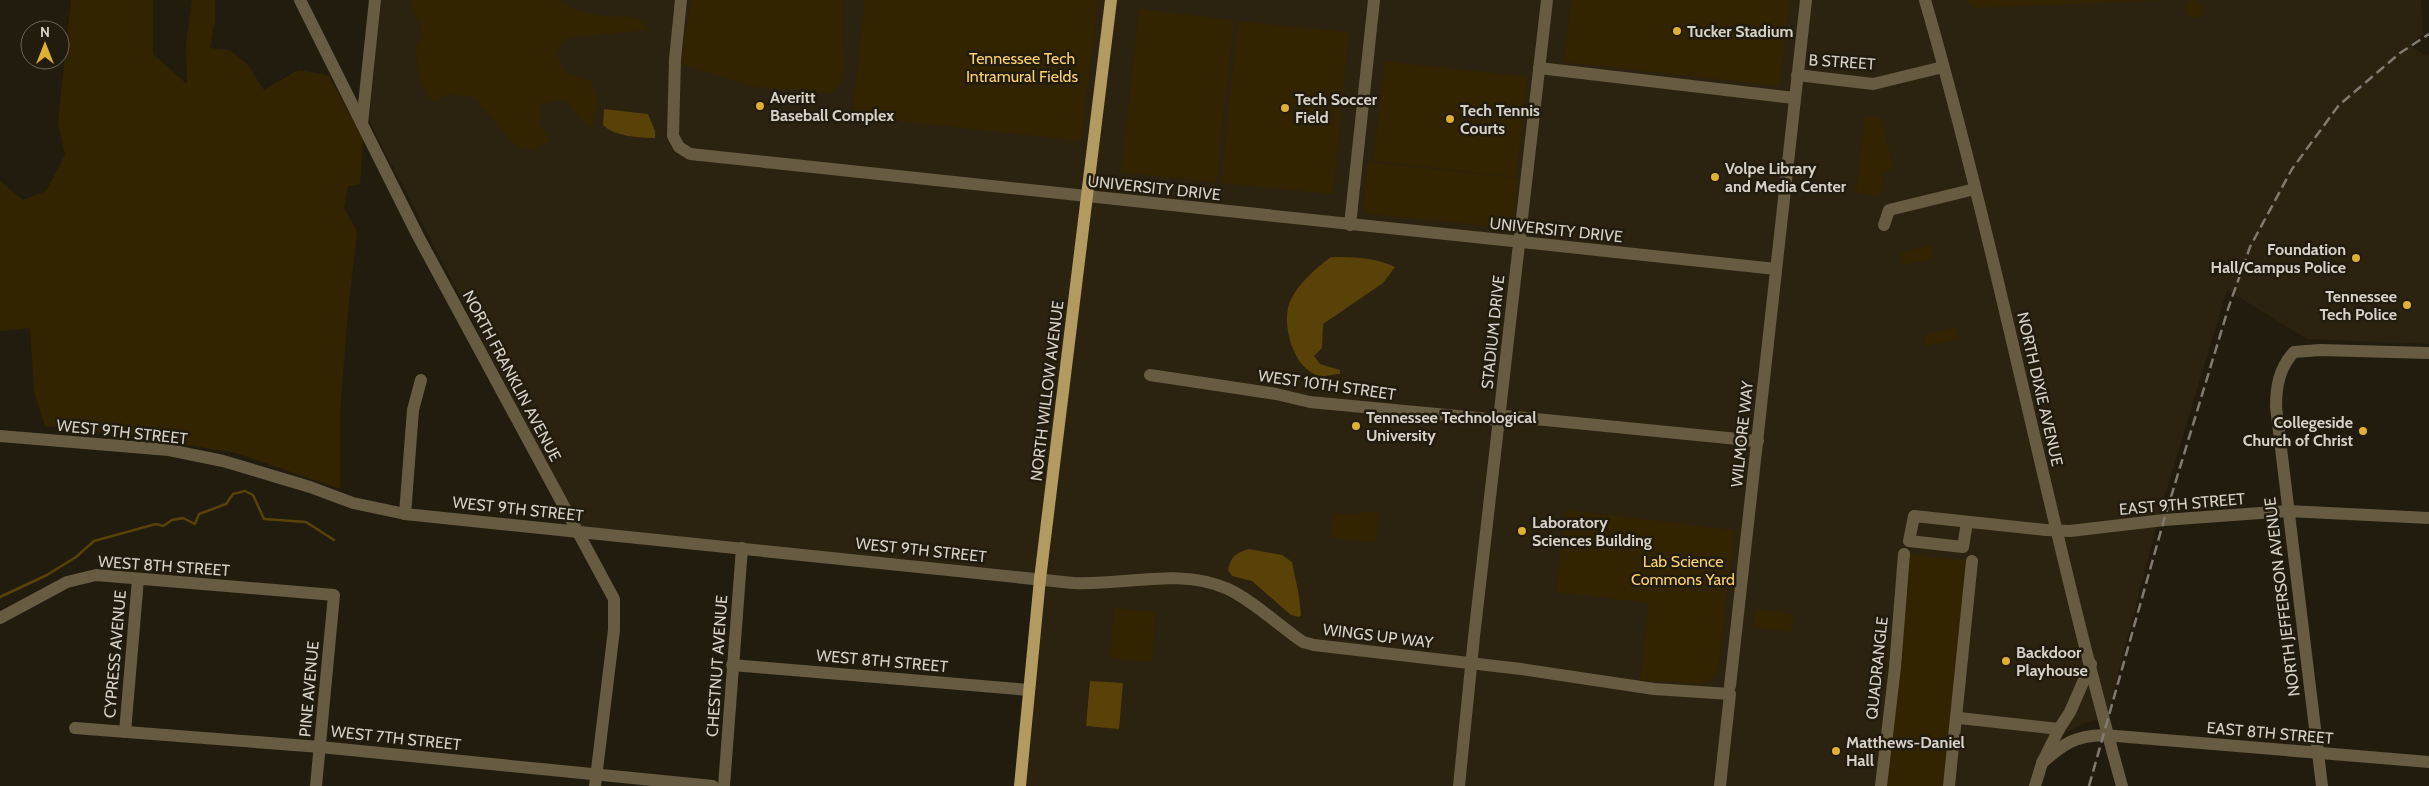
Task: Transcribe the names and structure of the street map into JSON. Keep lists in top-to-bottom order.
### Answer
{
  "streets": {
    "main road": ["NORTH WILLOW AVENUE"],
    "street": [
      "B STREET",
      "UNIVERSITY DRIVE",
      "STADIUM DRIVE",
      "NORTH FRANKLIN AVENUE",
      "WEST 10TH STREET",
      "NORTH DIXIE AVENUE",
      "WEST 9TH STREET",
      "WILMORE WAY",
      "EAST 9TH STREET",
      "WEST 8TH STREET",
      "NORTH JEFFERSON AVENUE",
      "WINGS UP WAY",
      "CYPRESS AVENUE",
      "CHESTNUT AVENUE",
      "QUADRANGLE",
      "PINE AVENUE",
      "EAST 8TH STREET",
      "WEST 7TH STREET"
    ]
  },
  "crossings": [
    ["B STREET", "NORTH DIXIE AVENUE"],
    ["B STREET", "WILMORE WAY"],
    ["UNIVERSITY DRIVE", "STADIUM DRIVE"],
    ["UNIVERSITY DRIVE", "NORTH WILLOW AVENUE"],
    ["UNIVERSITY DRIVE", "WILMORE WAY"],
    ["STADIUM DRIVE", "WEST 10TH STREET"],
    ["STADIUM DRIVE", "WINGS UP WAY"],
    ["NORTH FRANKLIN AVENUE", "WEST 9TH STREET"],
    ["NORTH FRANKLIN AVENUE", "WEST 7TH STREET"],
    ["WEST 10TH STREET", "WILMORE WAY"],
    ["NORTH DIXIE AVENUE", "EAST 9TH STREET"],
    ["NORTH DIXIE AVENUE", "EAST 8TH STREET"],
    ["NORTH WILLOW AVENUE", "WEST 9TH STREET"],
    ["NORTH WILLOW AVENUE", "WEST 8TH STREET"],
    ["NORTH WILLOW AVENUE", "WINGS UP WAY"],
    ["WEST 9TH STREET", "WINGS UP WAY"],
    ["WEST 9TH STREET", "CHESTNUT AVENUE"],
    ["WILMORE WAY", "WINGS UP WAY"],
    ["EAST 9TH STREET", "NORTH JEFFERSON AVENUE"],
    ["WEST 8TH STREET", "CYPRESS AVENUE"],
    ["WEST 8TH STREET", "CHESTNUT AVENUE"],
    ["WEST 8TH STREET", "PINE AVENUE"],
    ["NORTH JEFFERSON AVENUE", "EAST 8TH STREET"],
    ["CYPRESS AVENUE", "WEST 7TH STREET"],
    ["PINE AVENUE", "WEST 7TH STREET"]
  ],
  "parks": ["Tennessee Tech Intramural Fields", "Lab Science Commons Yard"],
  "places": [
    "Tucker Stadium",
    "Averitt Baseball Complex",
    "Tech Soccer Field",
    "Tech Tennis Courts",
    "Volpe Library and Media Center",
    "Foundation Hall/Campus Police",
    "Tennessee Tech Police",
    "Tennessee Technological University",
    "Collegeside Church of Christ",
    "Laboratory Sciences Building",
    "Backdoor Playhouse",
    "Matthews-Daniel Hall"
  ],
  "north": "top"
}
